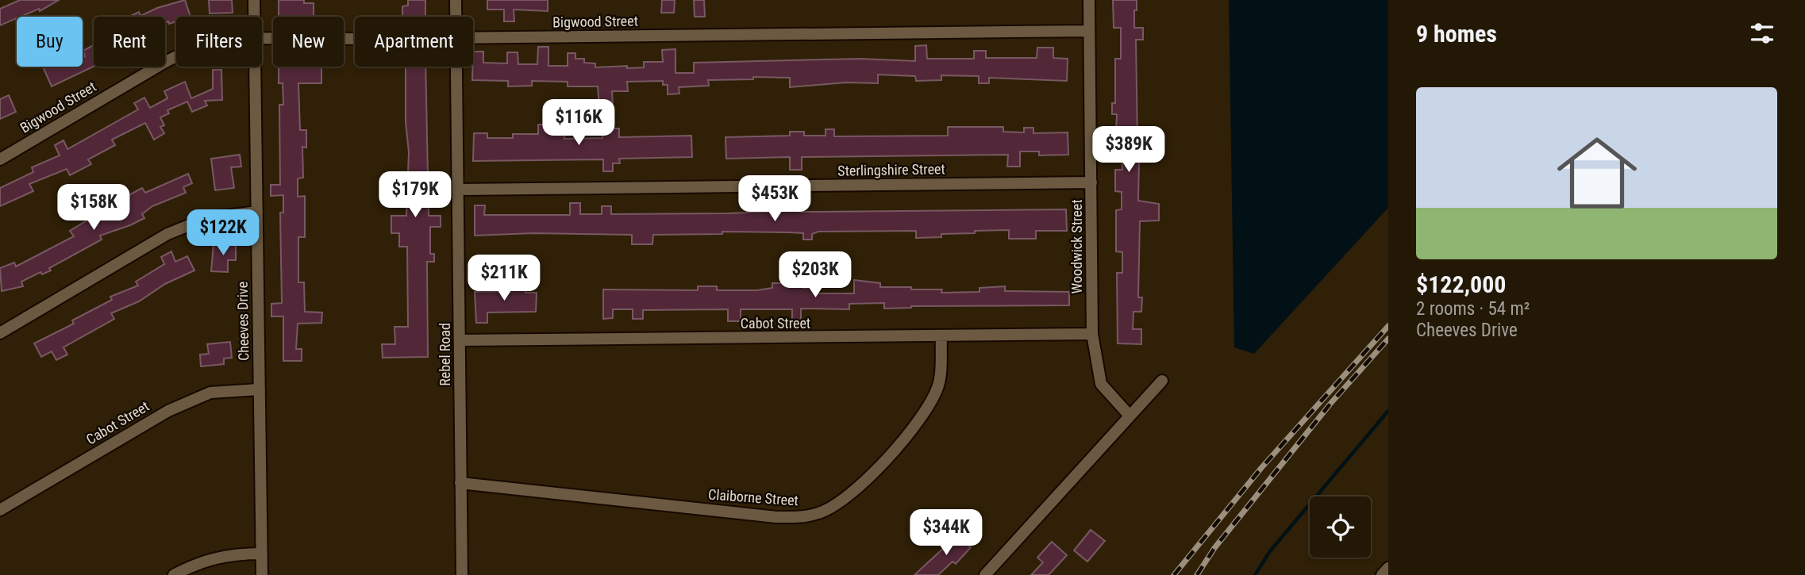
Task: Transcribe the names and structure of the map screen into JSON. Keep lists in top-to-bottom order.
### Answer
{
  "streets": {
    "street": [
      "Bigwood Street",
      "Sterlingshire Street",
      "Woodwick Street",
      "Cheeves Drive",
      "Cabot Street",
      "Rebel Road",
      "Claiborne Street"
    ]
  },
  "crossings": [
    ["Bigwood Street", "Woodwick Street"],
    ["Sterlingshire Street", "Woodwick Street"],
    ["Sterlingshire Street", "Rebel Road"],
    ["Woodwick Street", "Cabot Street"],
    ["Cheeves Drive", "Cabot Street"],
    ["Cabot Street", "Rebel Road"],
    ["Cabot Street", "Claiborne Street"],
    ["Rebel Road", "Claiborne Street"]
  ],
  "page": {
    "heading": "9 homes",
    "chip": [
      "Buy",
      "Rent",
      "Filters",
      "New",
      "Apartment"
    ],
    "list": [
      {
        "name": "$122,000",
        "note": "2 rooms · 54 m² · Cheeves Drive"
      }
    ],
    "price": [
      "$116K",
      "$389K",
      "$179K",
      "$453K",
      "$158K",
      "$122K",
      "$203K",
      "$211K",
      "$344K"
    ]
  }
}
